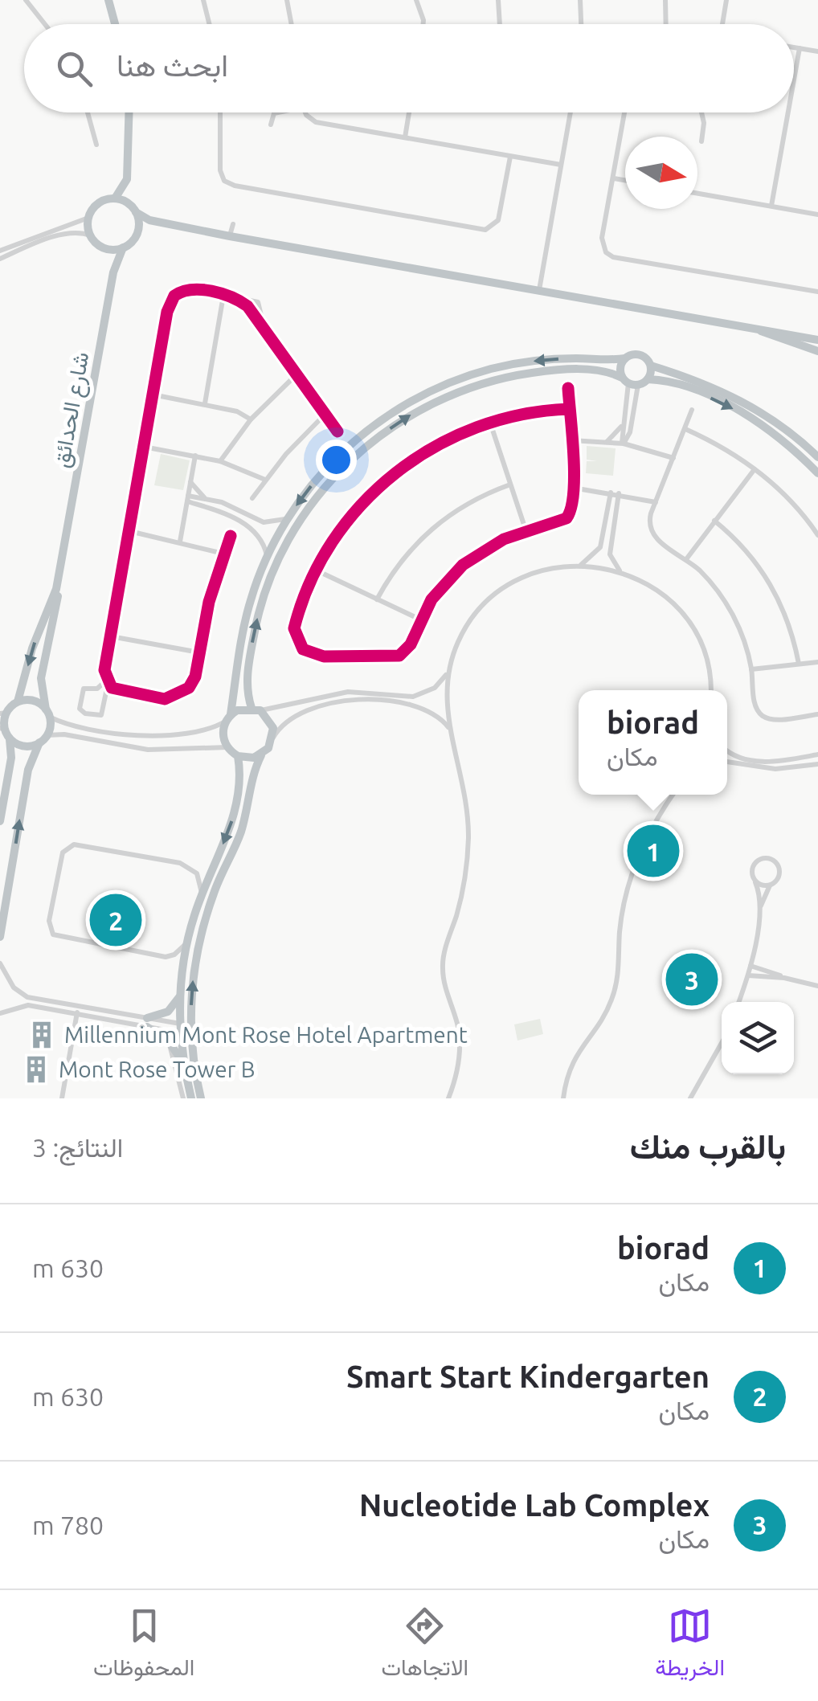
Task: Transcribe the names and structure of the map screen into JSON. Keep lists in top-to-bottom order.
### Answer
{
  "streets": {
    "street": ["شارع الحدائق"]
  },
  "places": {
    "building": ["Millennium Mont Rose Hotel Apartment", "Mont Rose Tower B"]
  },
  "north": "right",
  "page": {
    "search": "ابحث هنا",
    "popup": ["biorad", "مكان"],
    "pins": ["1", "2", "3"],
    "heading": ["بالقرب منك", "النتائج: 3"],
    "list": [
      {
        "mark": "1",
        "name": "biorad",
        "note": "مكان",
        "value": "630 m"
      },
      {
        "mark": "2",
        "name": "Smart Start Kindergarten",
        "note": "مكان",
        "value": "630 m"
      },
      {
        "mark": "3",
        "name": "Nucleotide Lab Complex",
        "note": "مكان",
        "value": "780 m"
      }
    ],
    "nav": ["الخريطة", "الاتجاهات", "المحفوظات"]
  }
}
